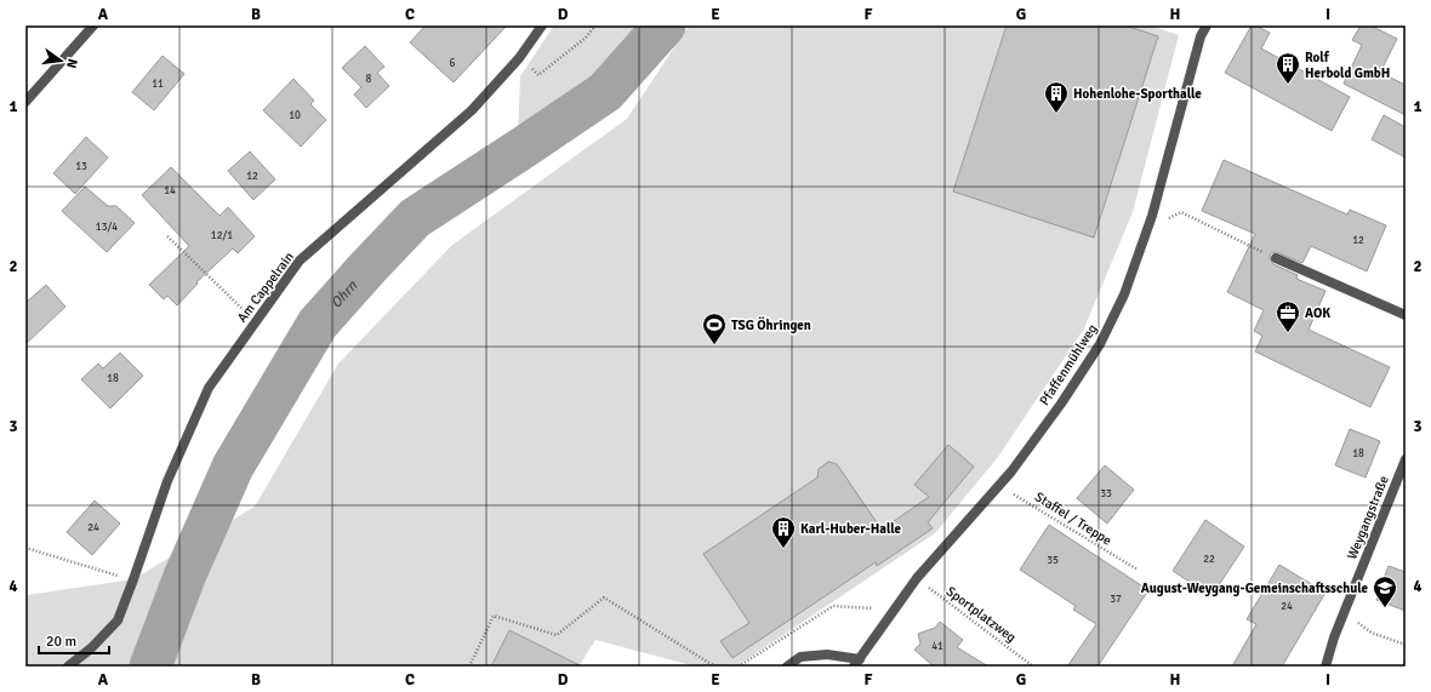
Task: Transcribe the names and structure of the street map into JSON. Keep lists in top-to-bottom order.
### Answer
{
  "streets": {
    "street": ["Am Cappelrain", "Pfaffenmühlweg", "Weygangstraße"],
    "path": ["Staffel / Treppe", "Sportplatzweg"]
  },
  "crossings": [
    ["Pfaffenmühlweg", "Staffel / Treppe"],
    ["Pfaffenmühlweg", "Sportplatzweg"]
  ],
  "water": ["Ohrn"],
  "places": {
    "building": ["Rolf Herbold GmbH", "Hohenlohe-Sporthalle", "Karl-Huber-Halle"],
    "office": ["AOK"],
    "sports": ["TSG Öhringen"],
    "school or university": ["August-Weygang-Gemeinschaftsschule"]
  },
  "house_numbers": [
    "6",
    "8",
    "11",
    "10",
    "13",
    "12",
    "14",
    "13/4",
    "12/1",
    "12",
    "18",
    "18",
    "33",
    "24",
    "22",
    "35",
    "37",
    "24",
    "41"
  ],
  "scale_bar": "20 m",
  "north": "right",
  "grid": {
    "columns": [
      "A",
      "B",
      "C",
      "D",
      "E",
      "F",
      "G",
      "H",
      "I"
    ],
    "rows": [
      "1",
      "2",
      "3",
      "4"
    ]
  }
}
